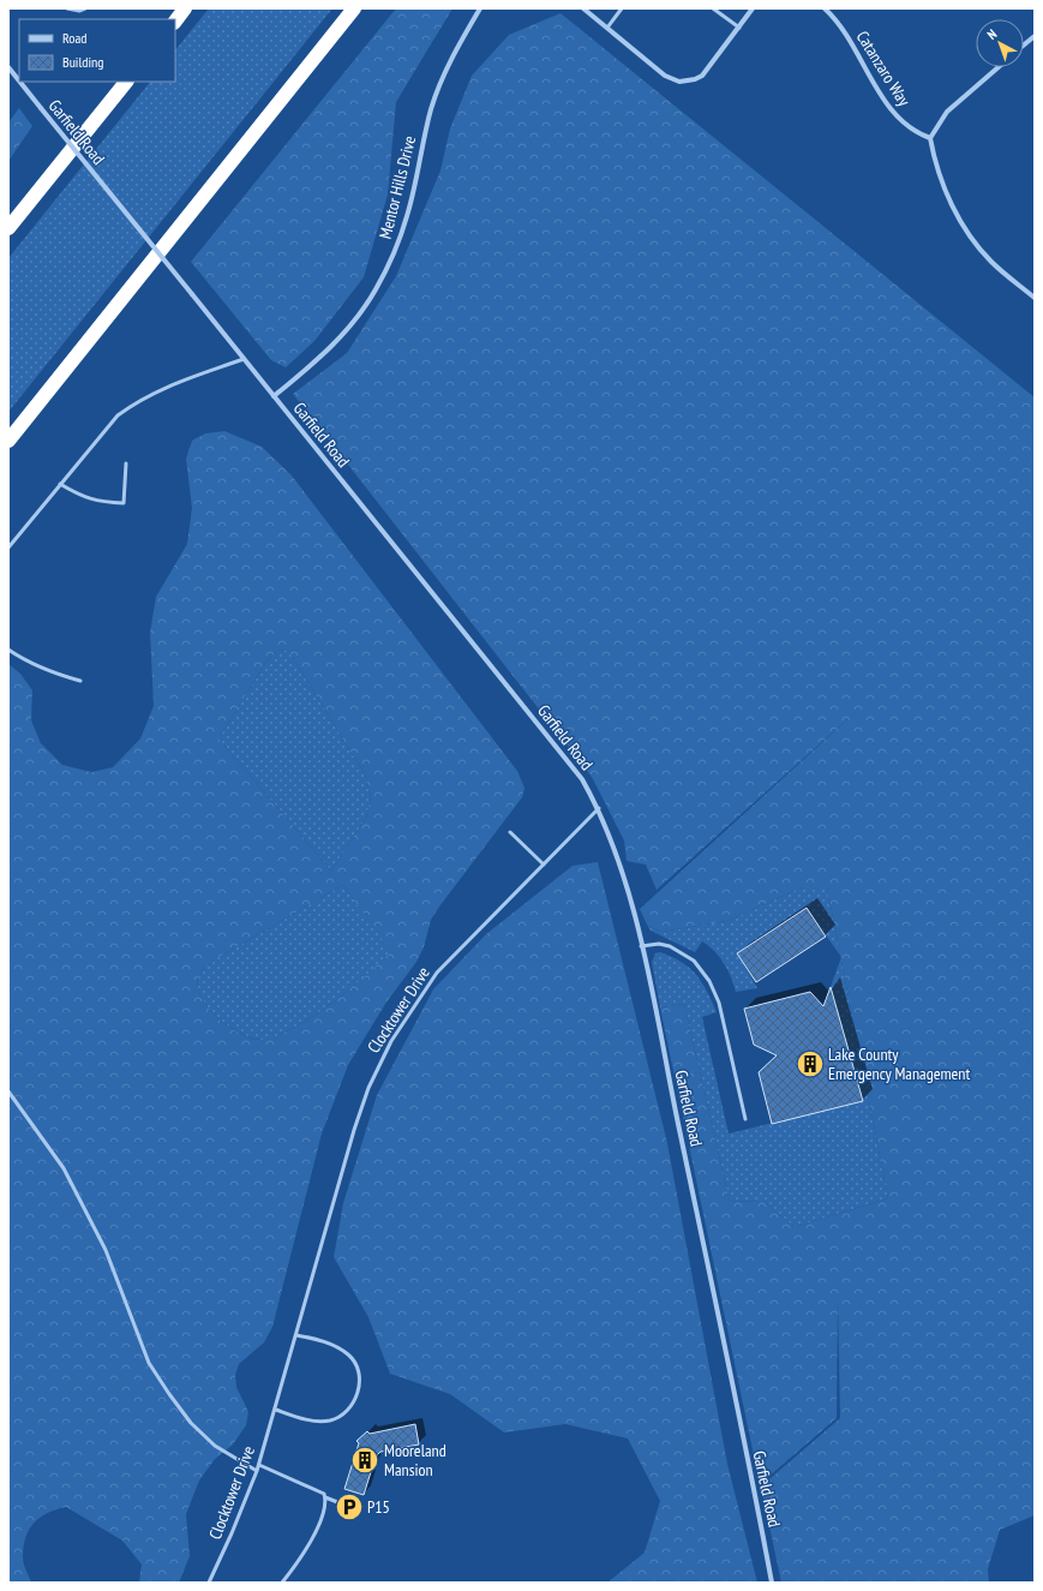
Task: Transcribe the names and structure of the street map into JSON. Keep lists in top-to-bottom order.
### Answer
{
  "streets": {
    "street": ["Catanzaro Way", "Garfield Road", "Mentor Hills Drive"],
    "lane": ["Clocktower Drive"]
  },
  "crossings": [
    ["Garfield Road", "Mentor Hills Drive"],
    ["Garfield Road", "Clocktower Drive"]
  ],
  "places": {
    "building": ["Lake County Emergency Management", "Mooreland Mansion"],
    "parking": ["P15"]
  },
  "legend": ["Road", "Building"],
  "north": "top left"
}
